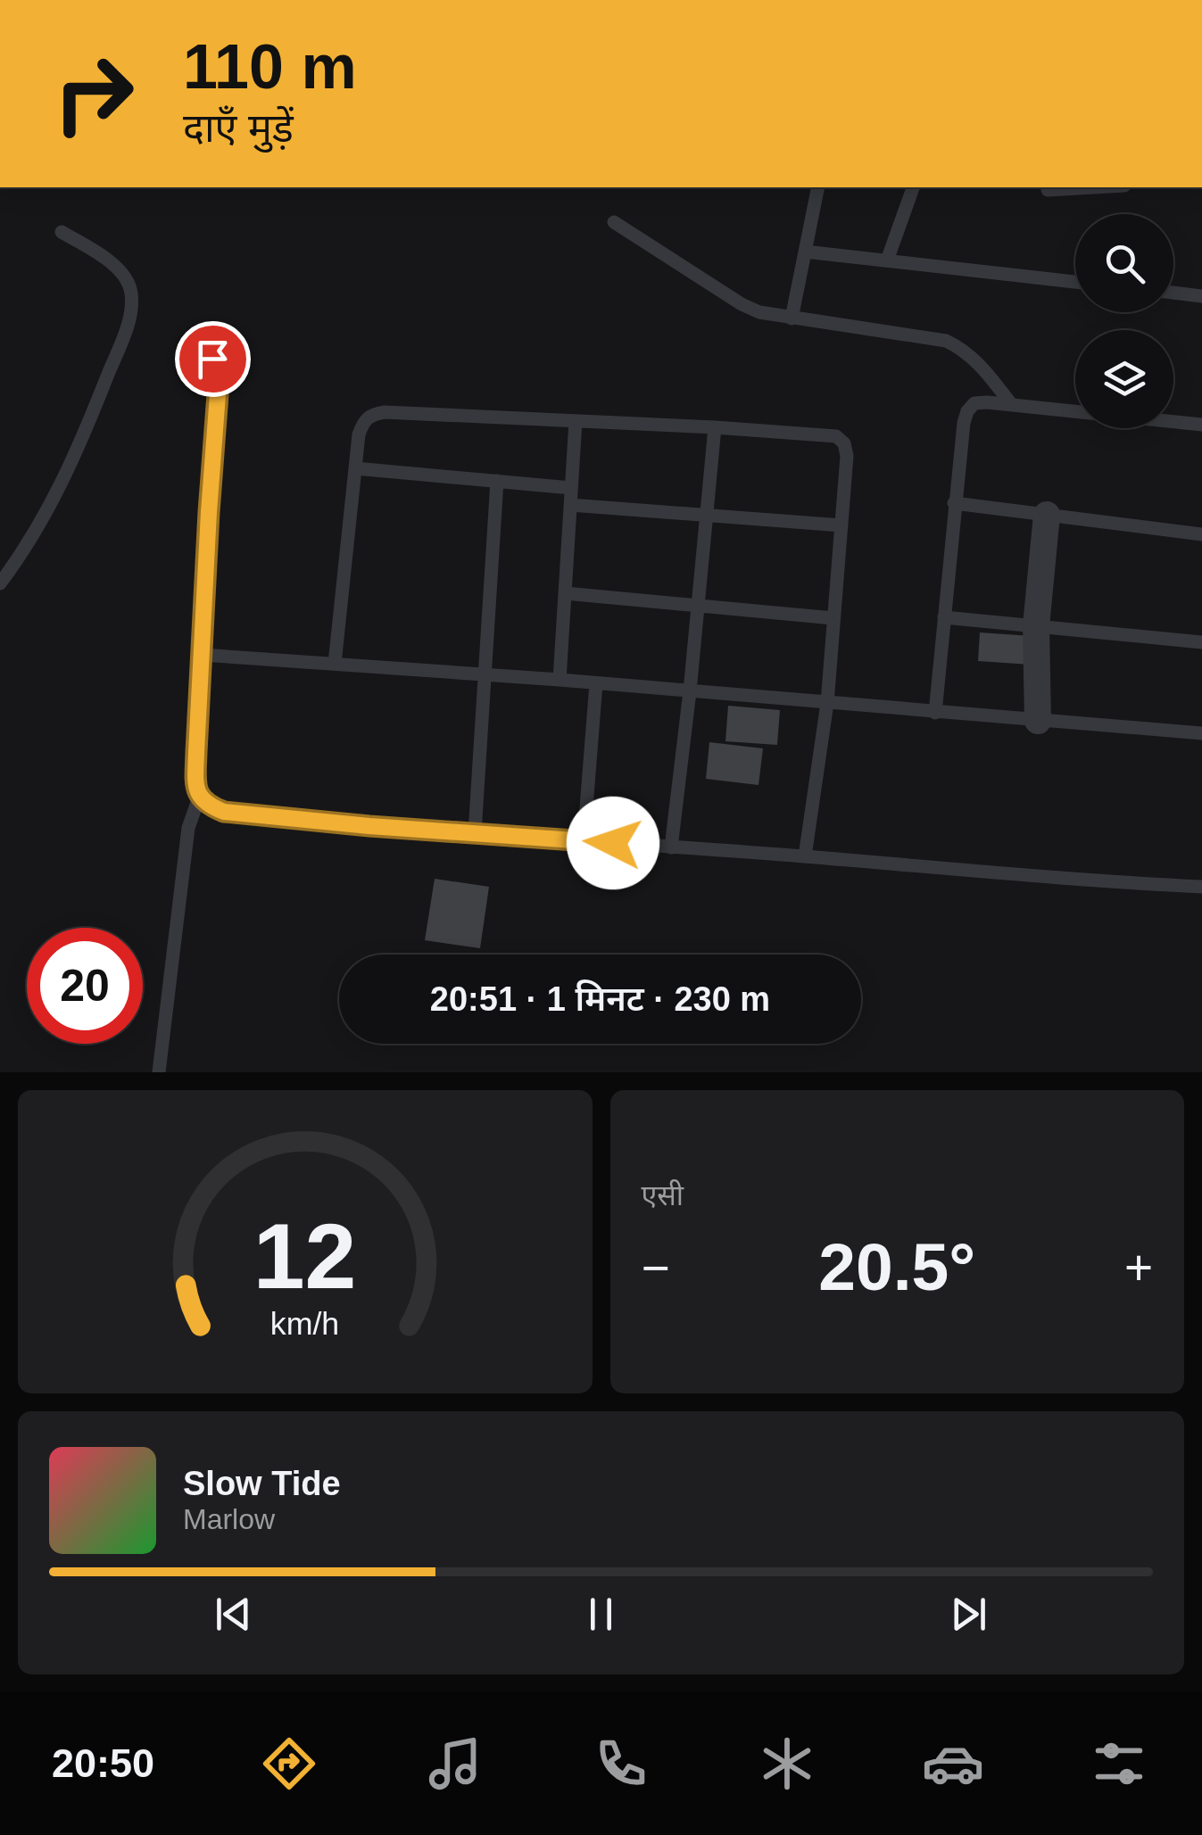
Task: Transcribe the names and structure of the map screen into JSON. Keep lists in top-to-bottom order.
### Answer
{
  "page": {
    "turn": ["110 m", "दाएँ मुड़ें"],
    "limit": "20",
    "trip": "20:51 · 1 मिनट · 230 m",
    "tile": "एसी",
    "heat": ["−", "20.5°", "+"],
    "song": ["Slow Tide", "Marlow"],
    "tabs": "20:50",
    "gauge": ["12", "km/h"]
  }
}
